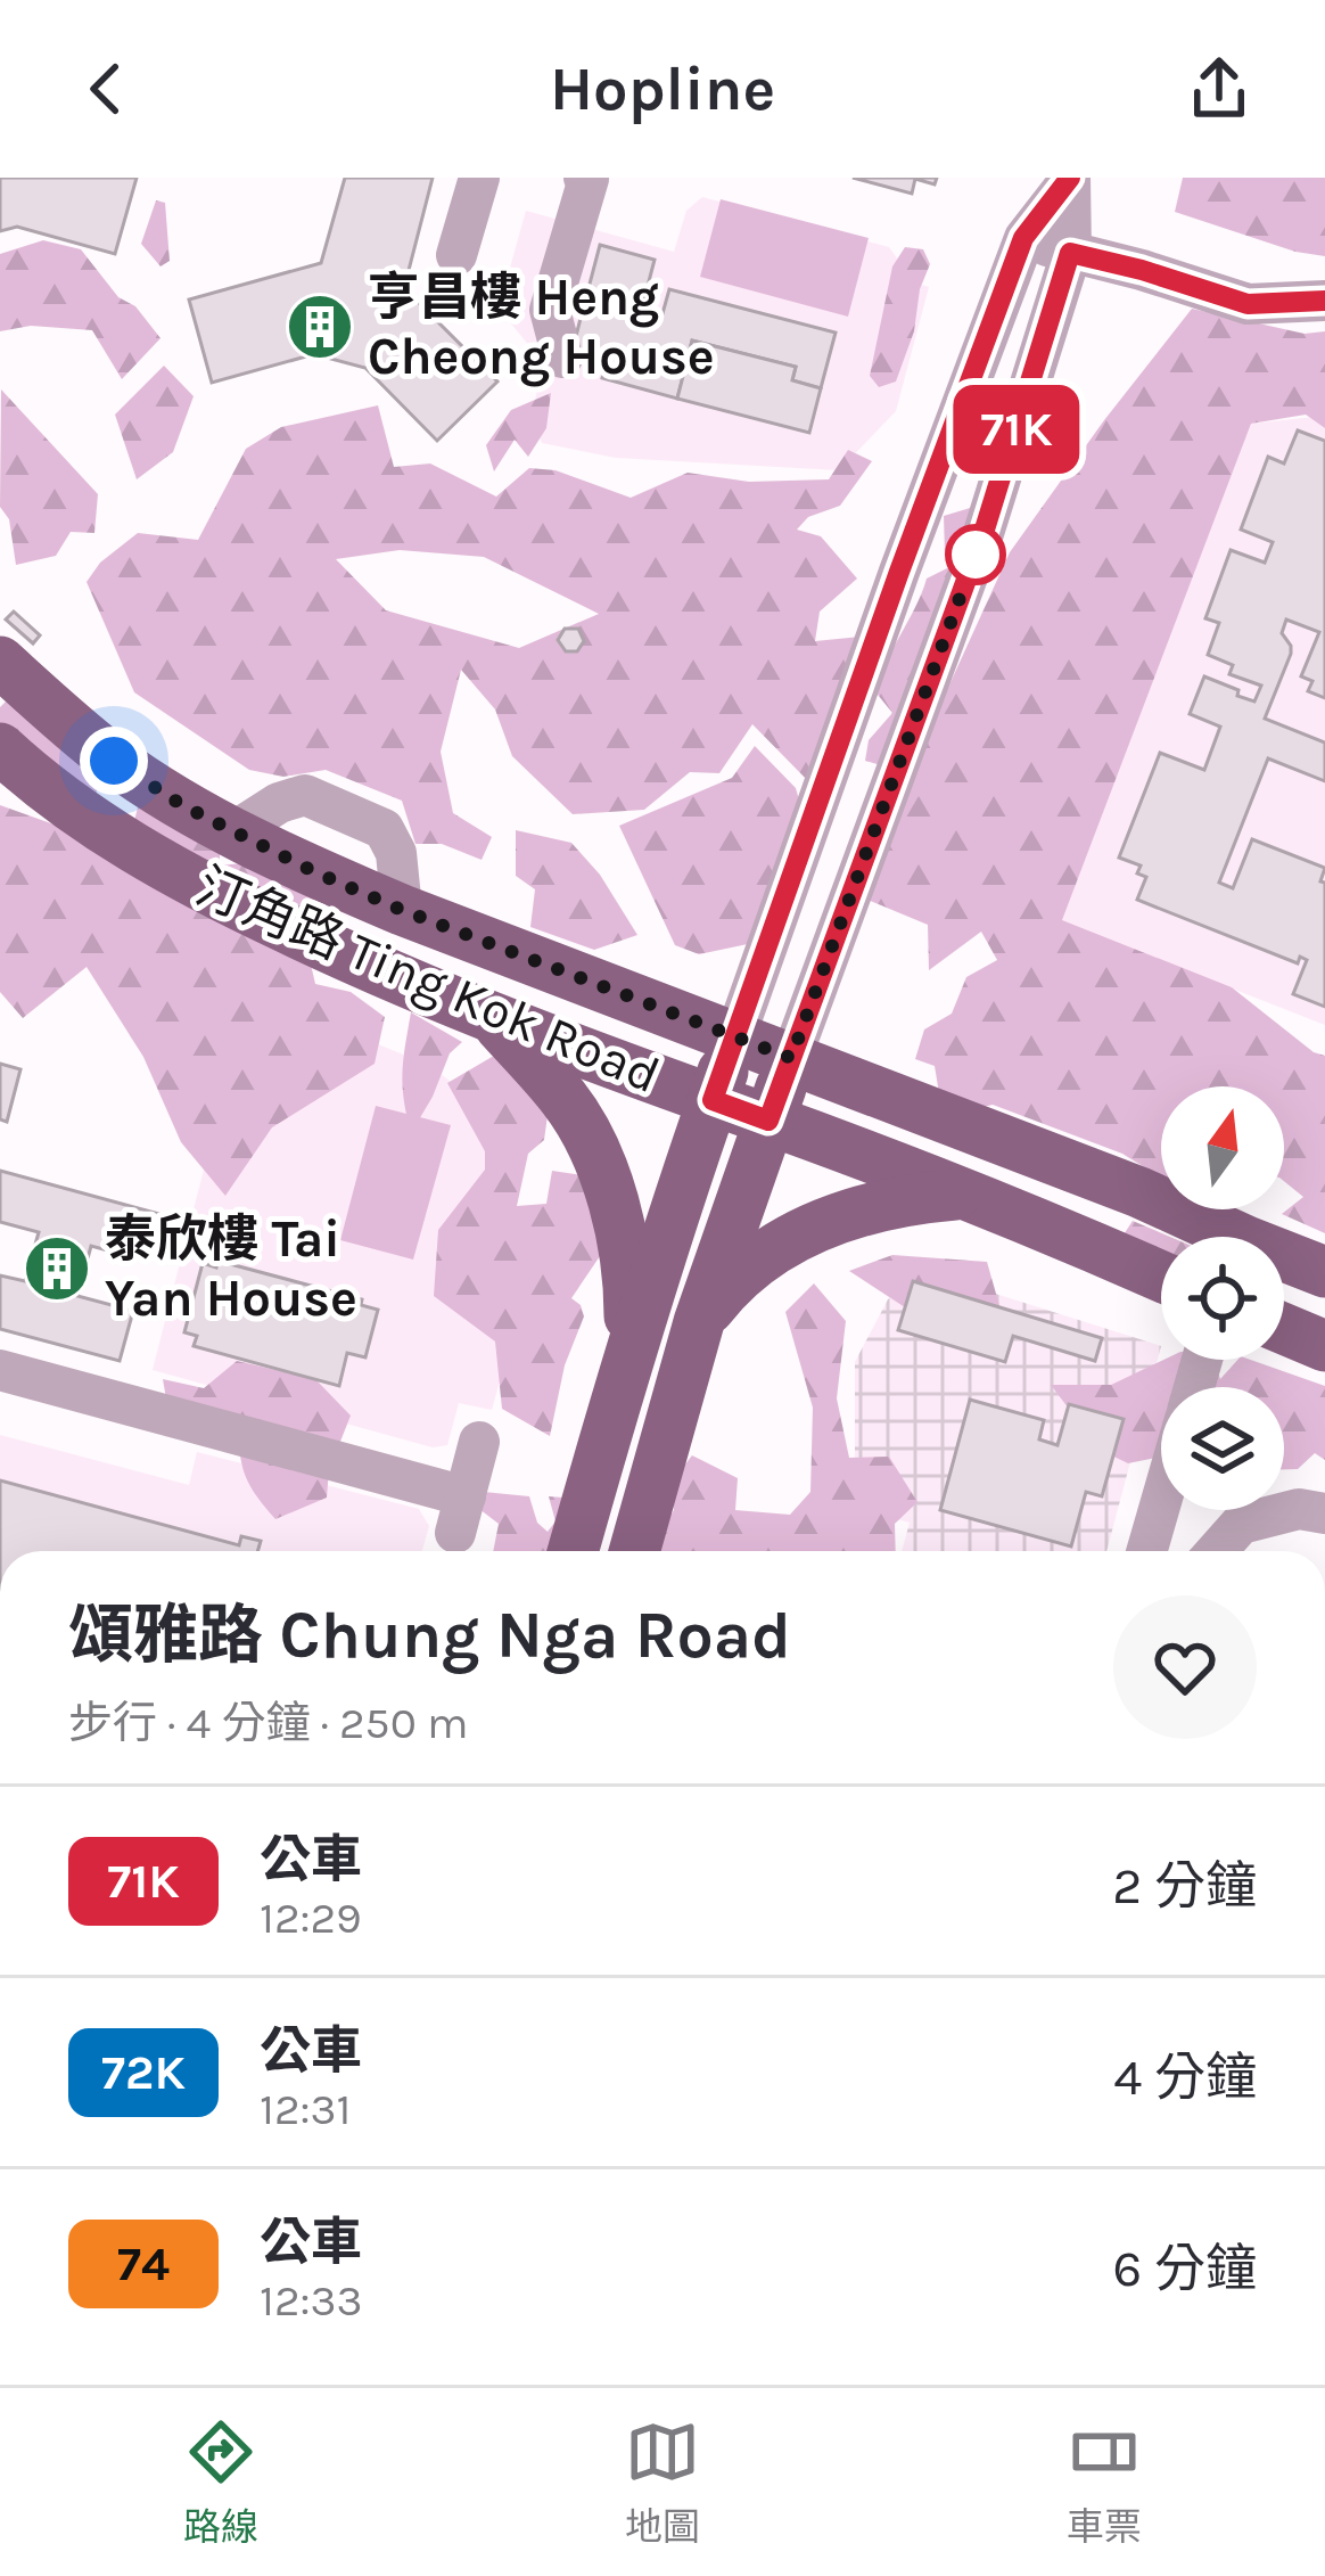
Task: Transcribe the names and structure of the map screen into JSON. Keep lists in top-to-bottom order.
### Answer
{
  "streets": {
    "main road": ["汀角路 Ting Kok Road"]
  },
  "places": {
    "building": ["亨昌樓 Heng Cheong House", "泰欣樓 Tai Yan House"]
  },
  "lines": ["bus line 71K"],
  "north": "top",
  "page": {
    "header": "Hopline",
    "on_map": "71K",
    "heading": ["頌雅路 Chung Nga Road", "步行 · 4 分鐘 · 250 m"],
    "list": [
      {
        "mark": "71K",
        "name": "公車",
        "note": "12:29",
        "value": "2 分鐘"
      },
      {
        "mark": "72K",
        "name": "公車",
        "note": "12:31",
        "value": "4 分鐘"
      },
      {
        "mark": "74",
        "name": "公車",
        "note": "12:33",
        "value": "6 分鐘"
      }
    ],
    "tabs": ["路線", "地圖", "車票"]
  }
}
